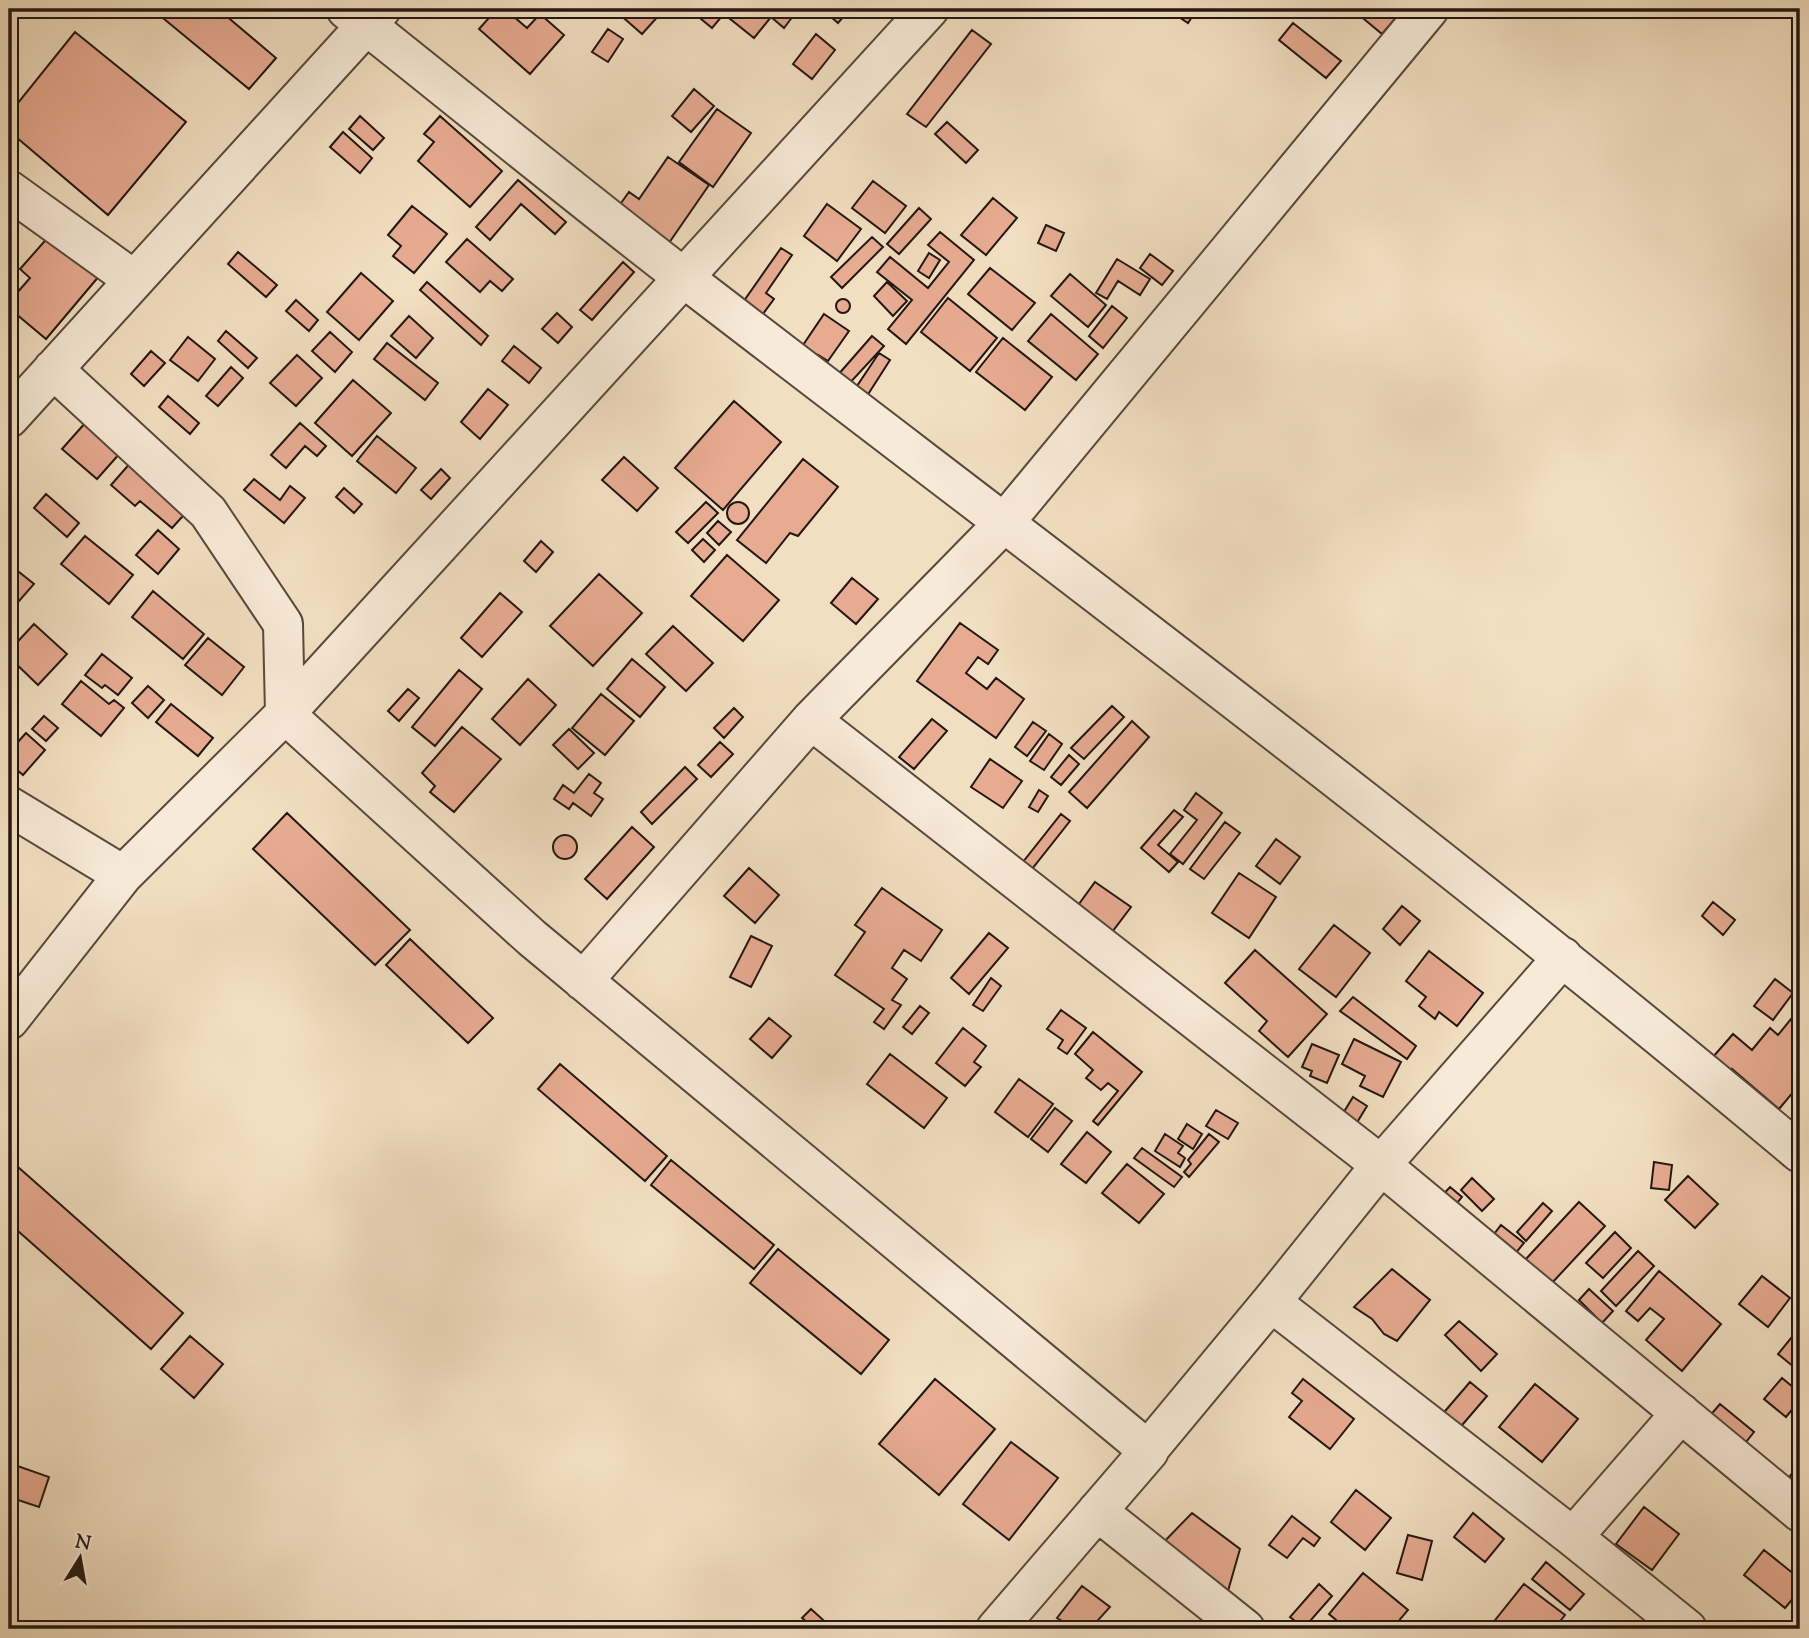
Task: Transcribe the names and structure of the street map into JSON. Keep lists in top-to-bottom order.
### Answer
{
  "north": "top"
}
